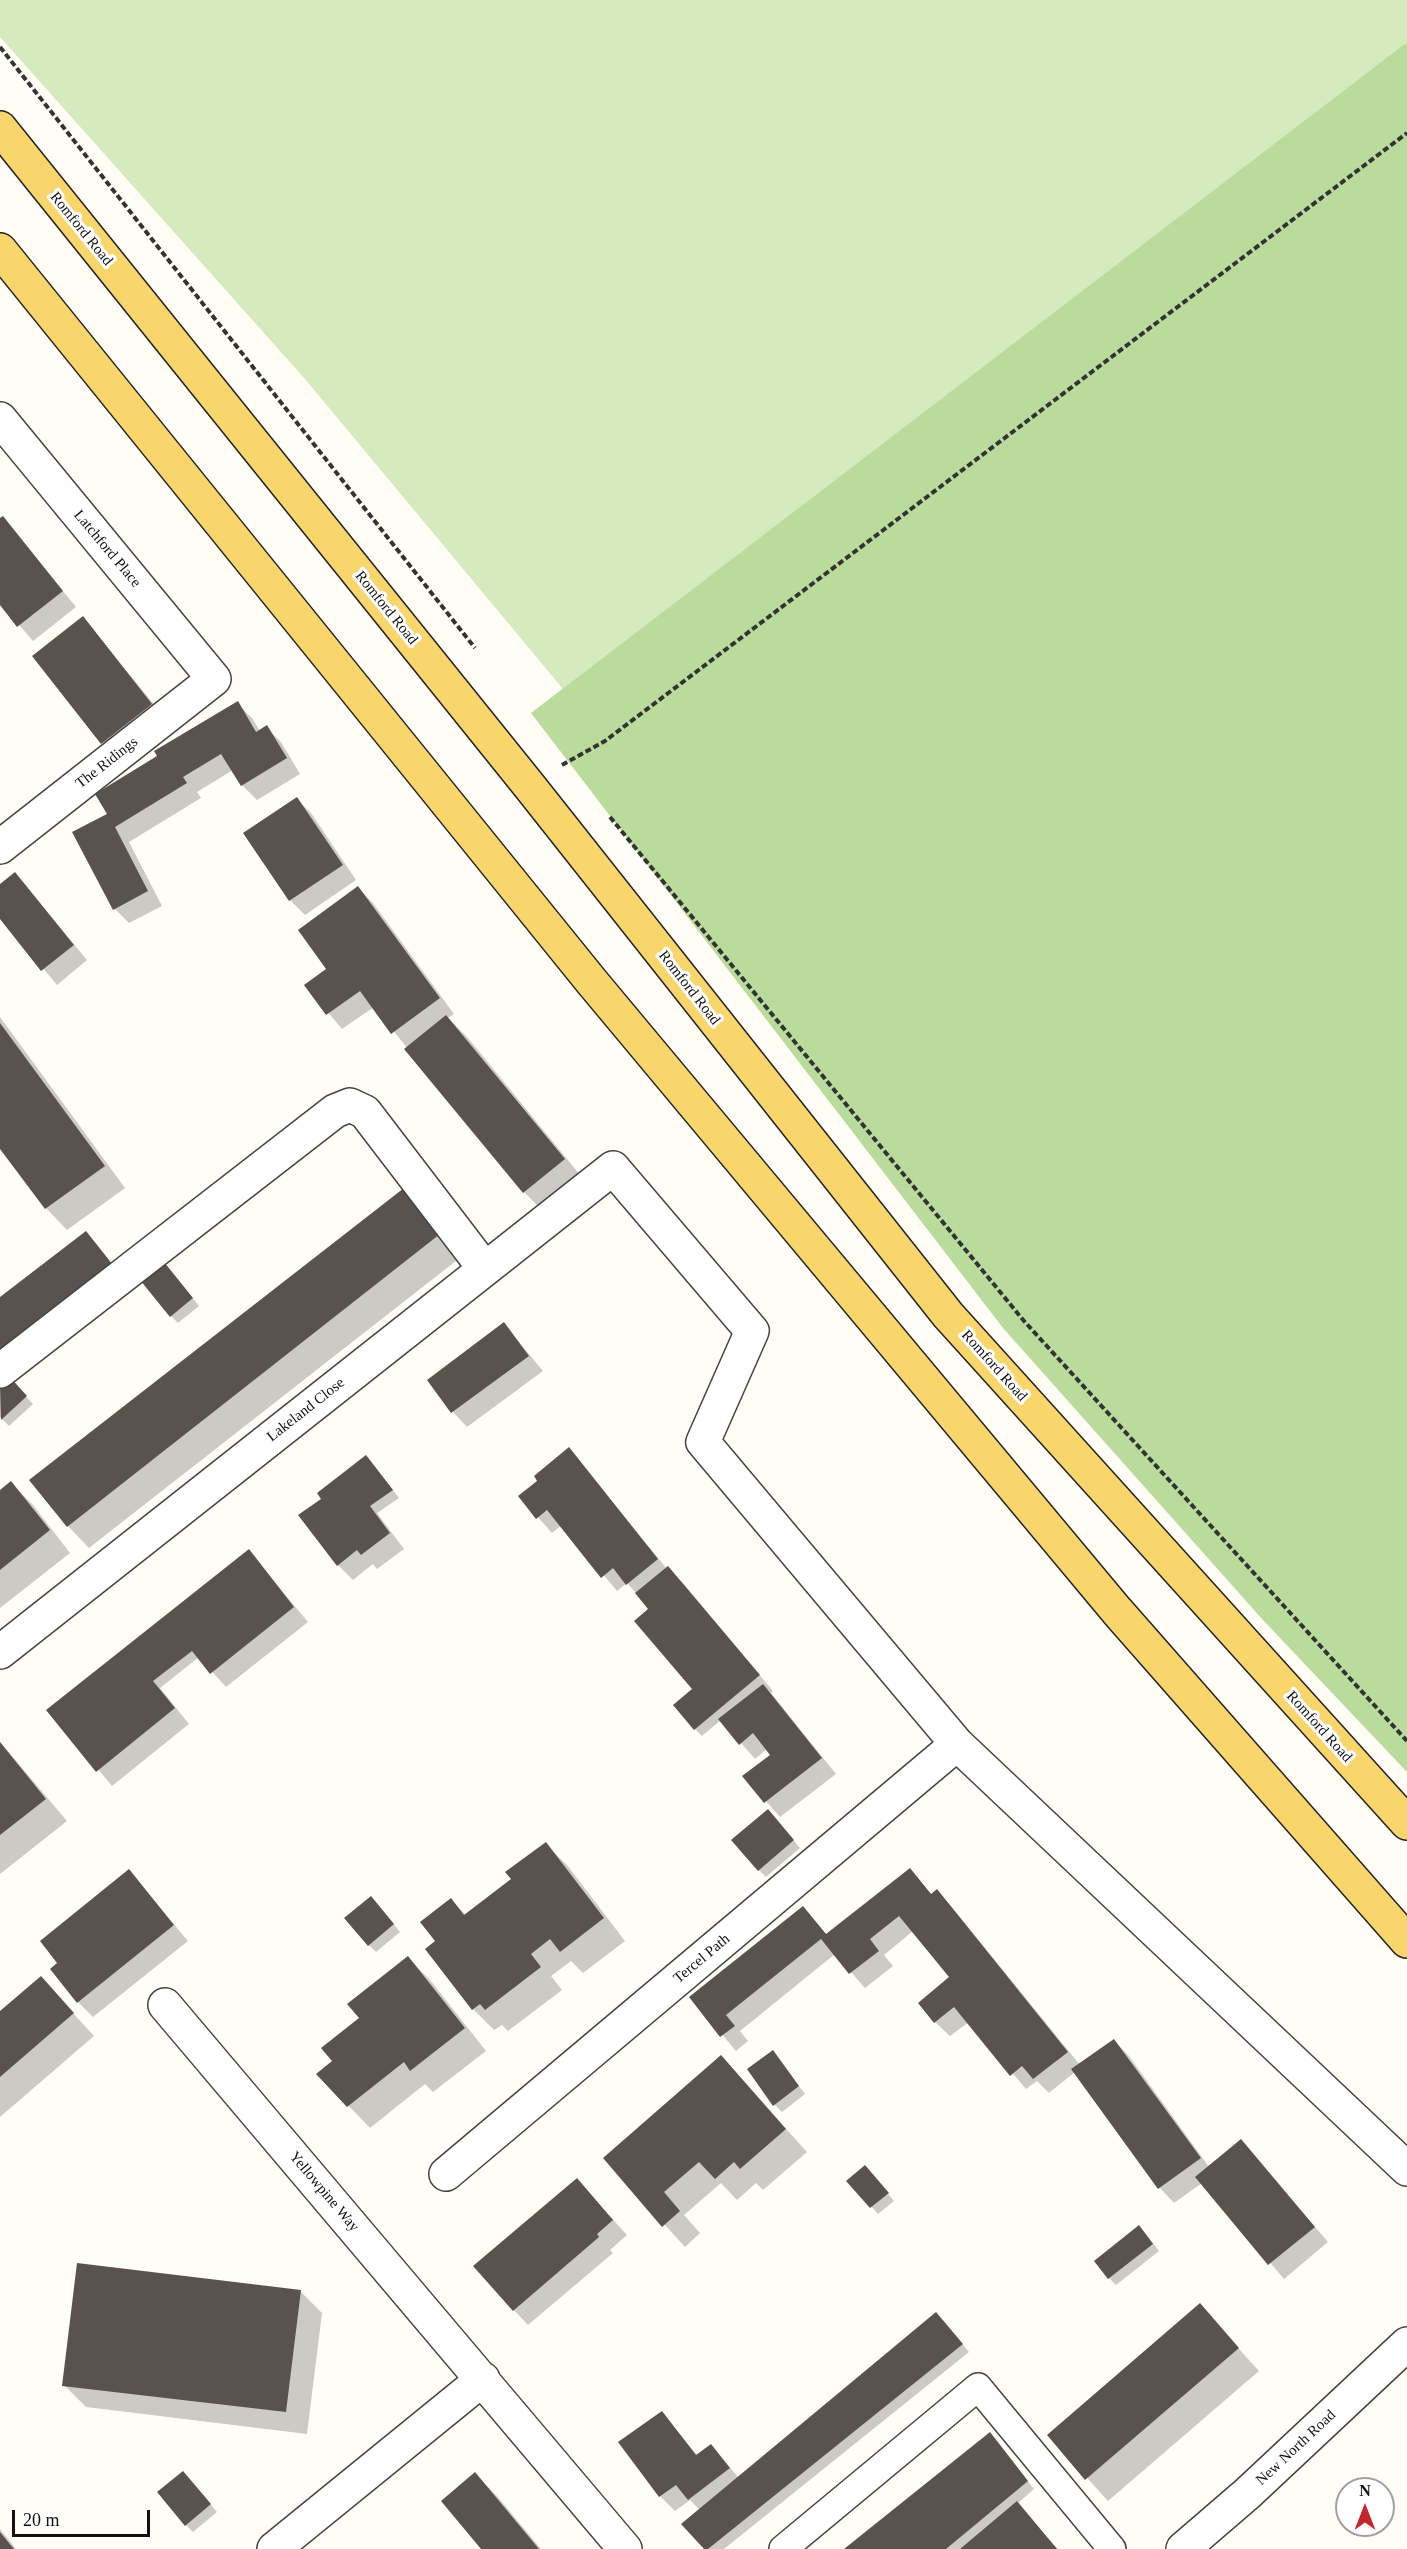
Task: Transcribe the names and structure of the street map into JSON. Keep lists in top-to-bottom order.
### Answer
{
  "streets": {
    "main road": ["Romford Road"],
    "street": [
      "Latchford Place",
      "The Ridings",
      "Lakeland Close",
      "Tercel Path",
      "Yellowpine Way",
      "New North Road"
    ]
  },
  "crossings": [
    ["Latchford Place", "The Ridings"],
    ["Lakeland Close", "Tercel Path"]
  ],
  "scale_bar": "20 m",
  "north": "top"
}
